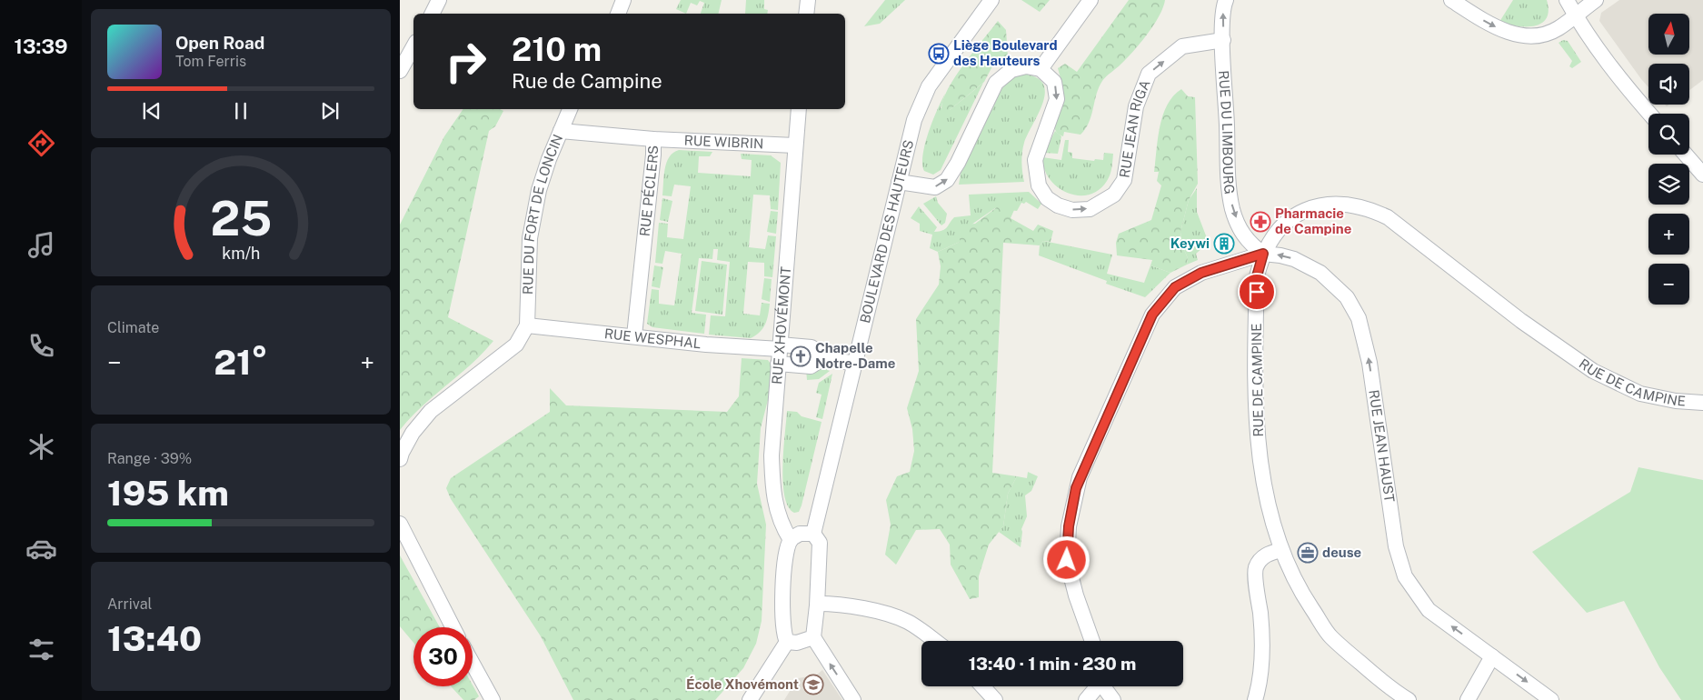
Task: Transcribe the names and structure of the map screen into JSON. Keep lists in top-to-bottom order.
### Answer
{
  "streets": {
    "street": [
      "RUE JEAN RIGA",
      "RUE DU LIMBOURG",
      "RUE WIBRIN",
      "RUE PÉCLERS",
      "RUE DU FORT DE LONCIN",
      "BOULEVARD DES HAUTEURS",
      "RUE XHOVÉMONT",
      "RUE WESPHAL",
      "RUE DE CAMPINE",
      "RUE JEAN HAUST"
    ]
  },
  "crossings": [
    ["RUE JEAN RIGA", "RUE DU LIMBOURG"],
    ["RUE DU LIMBOURG", "RUE DE CAMPINE"],
    ["RUE DU LIMBOURG", "RUE JEAN HAUST"],
    ["RUE WIBRIN", "RUE PÉCLERS"],
    ["RUE WIBRIN", "RUE XHOVÉMONT"],
    ["RUE PÉCLERS", "RUE DU FORT DE LONCIN"],
    ["RUE PÉCLERS", "RUE WESPHAL"],
    ["RUE DU FORT DE LONCIN", "RUE WESPHAL"],
    ["RUE XHOVÉMONT", "RUE WESPHAL"],
    ["RUE DE CAMPINE", "RUE JEAN HAUST"]
  ],
  "places": {
    "bus stop": ["Liège Boulevard des Hauteurs"],
    "pharmacy": ["Pharmacie de Campine"],
    "building": ["Keywi"],
    "church": ["Chapelle Notre-Dame"],
    "office": ["deuse"],
    "school or university": ["École Xhovémont"]
  },
  "north": "top",
  "page": {
    "tabs": "13:39",
    "map_buttons": ["+", "−"],
    "turn": ["210 m", "Rue de Campine"],
    "song": ["Open Road", "Tom Ferris"],
    "tile": [
      "Climate",
      ["Range · 39%", "195 km"],
      ["Arrival", "13:40"]
    ],
    "heat": ["−", "21°", "+"],
    "limit": "30",
    "trip": "13:40 · 1 min · 230 m",
    "gauge": ["25", "km/h"]
  }
}
